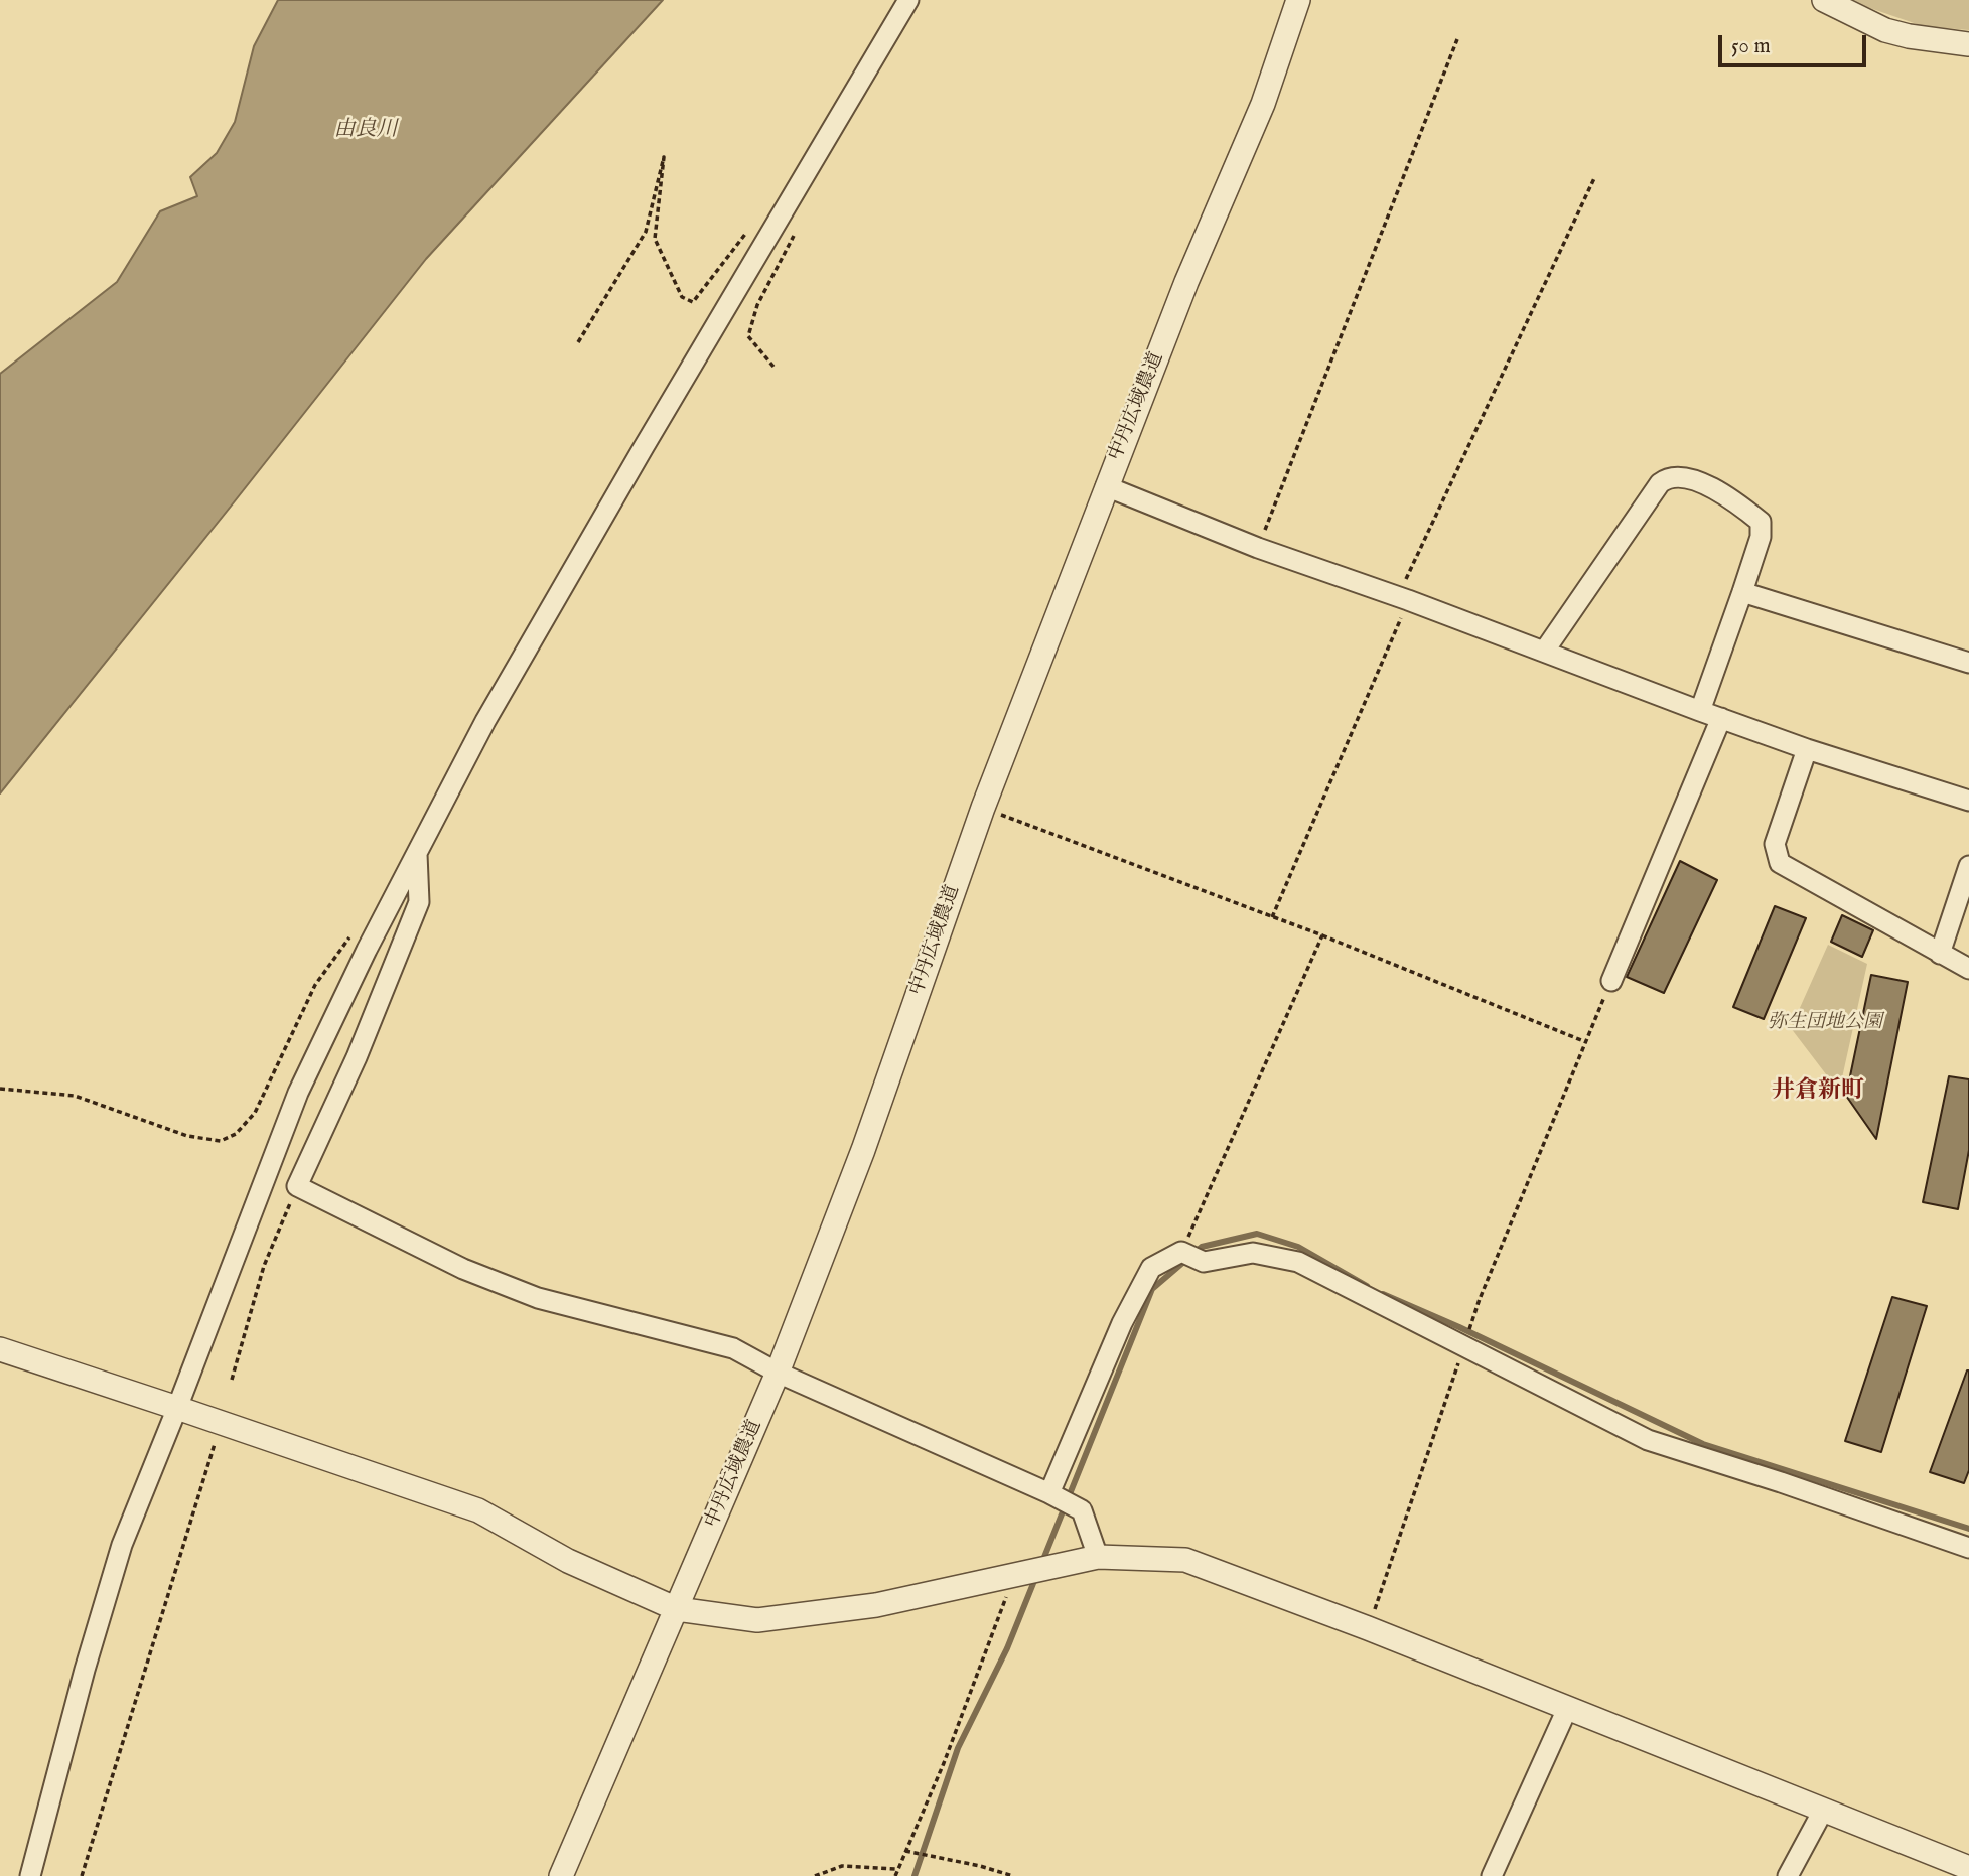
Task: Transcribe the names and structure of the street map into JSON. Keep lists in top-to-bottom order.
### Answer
{
  "streets": {
    "street": ["中丹広域農道"]
  },
  "districts": ["井倉新町"],
  "water": ["由良川"],
  "parks": ["弥生団地公園"],
  "scale_bar": "50 m"
}
